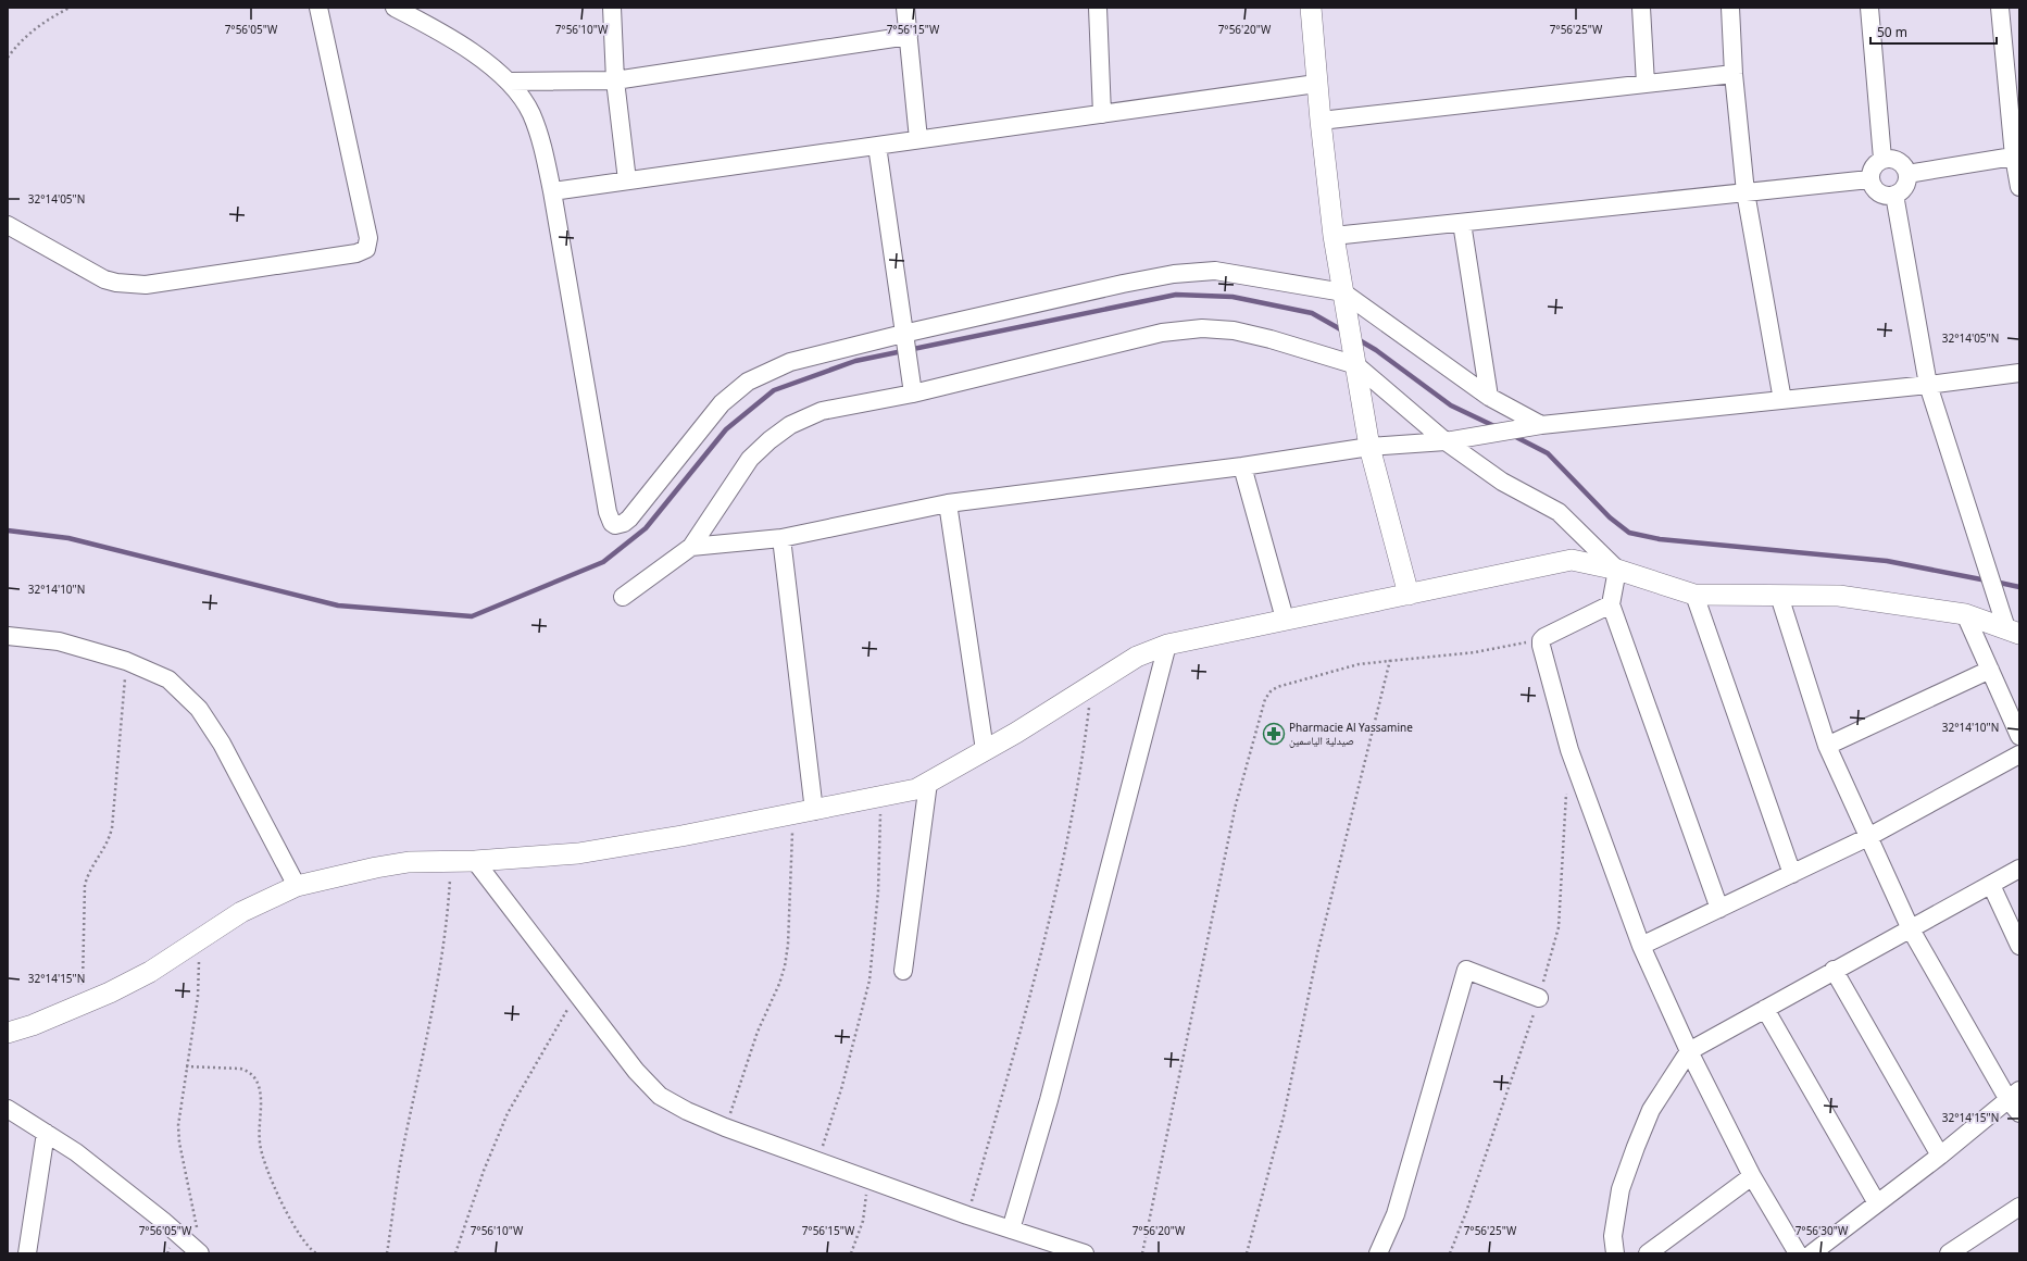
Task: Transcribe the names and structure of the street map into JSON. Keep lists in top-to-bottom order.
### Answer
{
  "places": {
    "pharmacy": ["Pharmacie Al Yassamine صيدلية الياسمين"]
  },
  "scale_bar": "50 m",
  "coordinates": [
    "7°56'05\"W",
    "7°56'10\"W",
    "7°56'15\"W",
    "7°56'20\"W",
    "7°56'25\"W",
    "32°14'05\"N",
    "32°14'10\"N",
    "32°14'15\"N",
    "7°56'30\"W"
  ]
}
